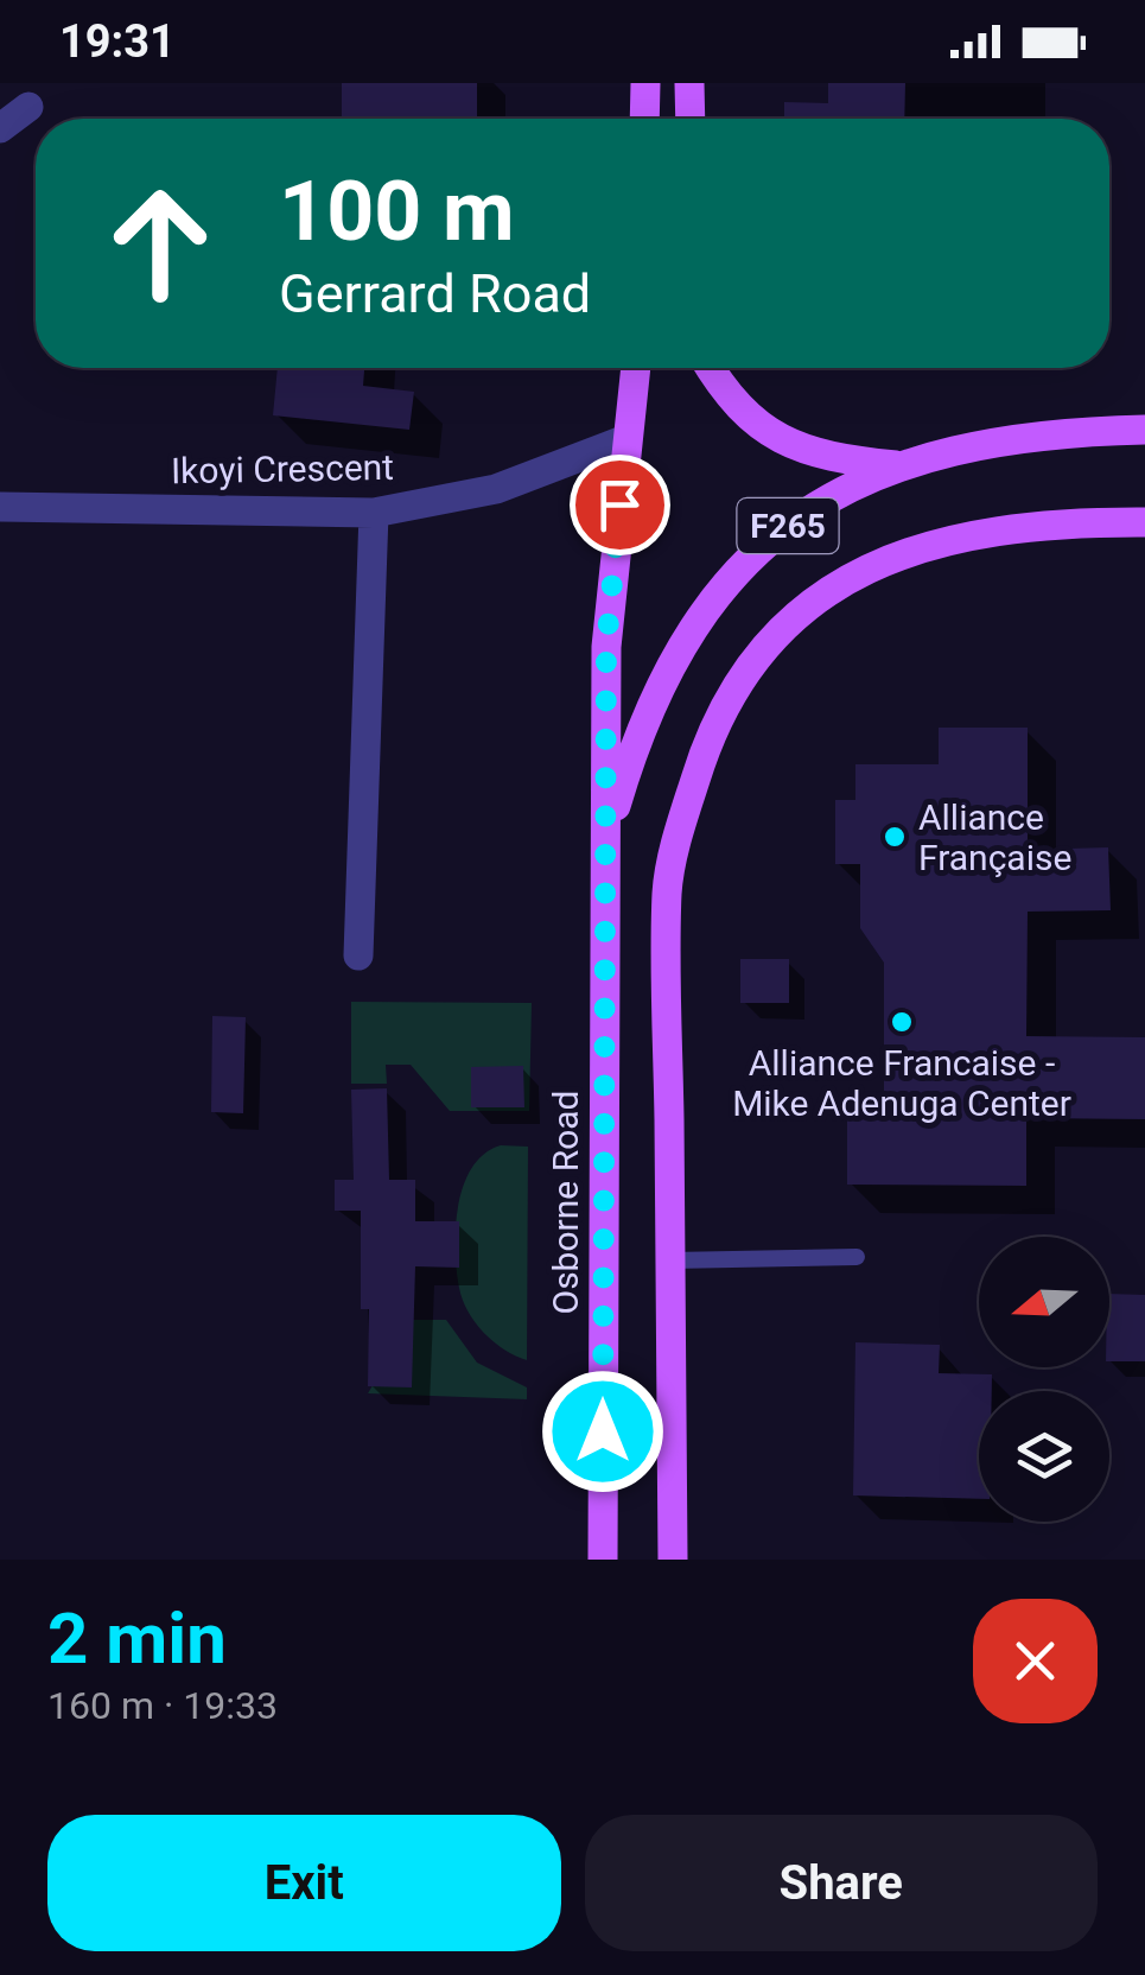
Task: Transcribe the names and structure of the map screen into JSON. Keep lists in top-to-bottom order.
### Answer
{
  "streets": {
    "main road": ["F265", "Osborne Road"],
    "street": ["Ikoyi Crescent"]
  },
  "crossings": [
    ["Ikoyi Crescent", "Osborne Road"],
    ["F265", "Osborne Road"]
  ],
  "places": ["Alliance Française", "Alliance Francaise - Mike Adenuga Center"],
  "north": "left",
  "page": {
    "status": "19:31",
    "turn": ["100 m", "Gerrard Road"],
    "heading": ["2 min", "160 m · 19:33"],
    "buttons": ["Exit", "Share"]
  }
}
